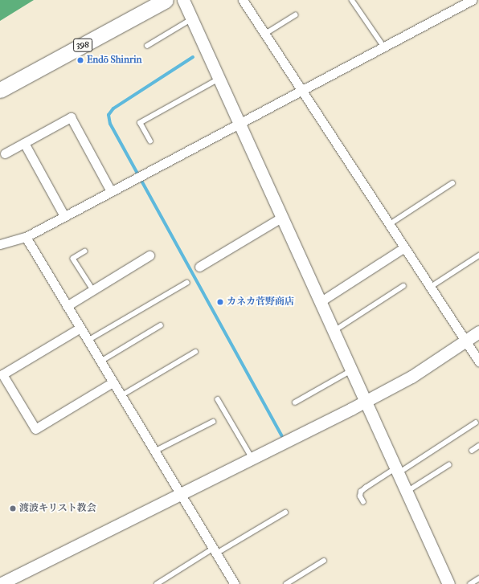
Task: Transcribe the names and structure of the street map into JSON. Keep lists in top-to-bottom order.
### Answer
{
  "streets": {
    "highway": ["398"]
  },
  "places": ["Endō Shinrin", "カネカ菅野商店", "渡波キリスト教会"]
}
